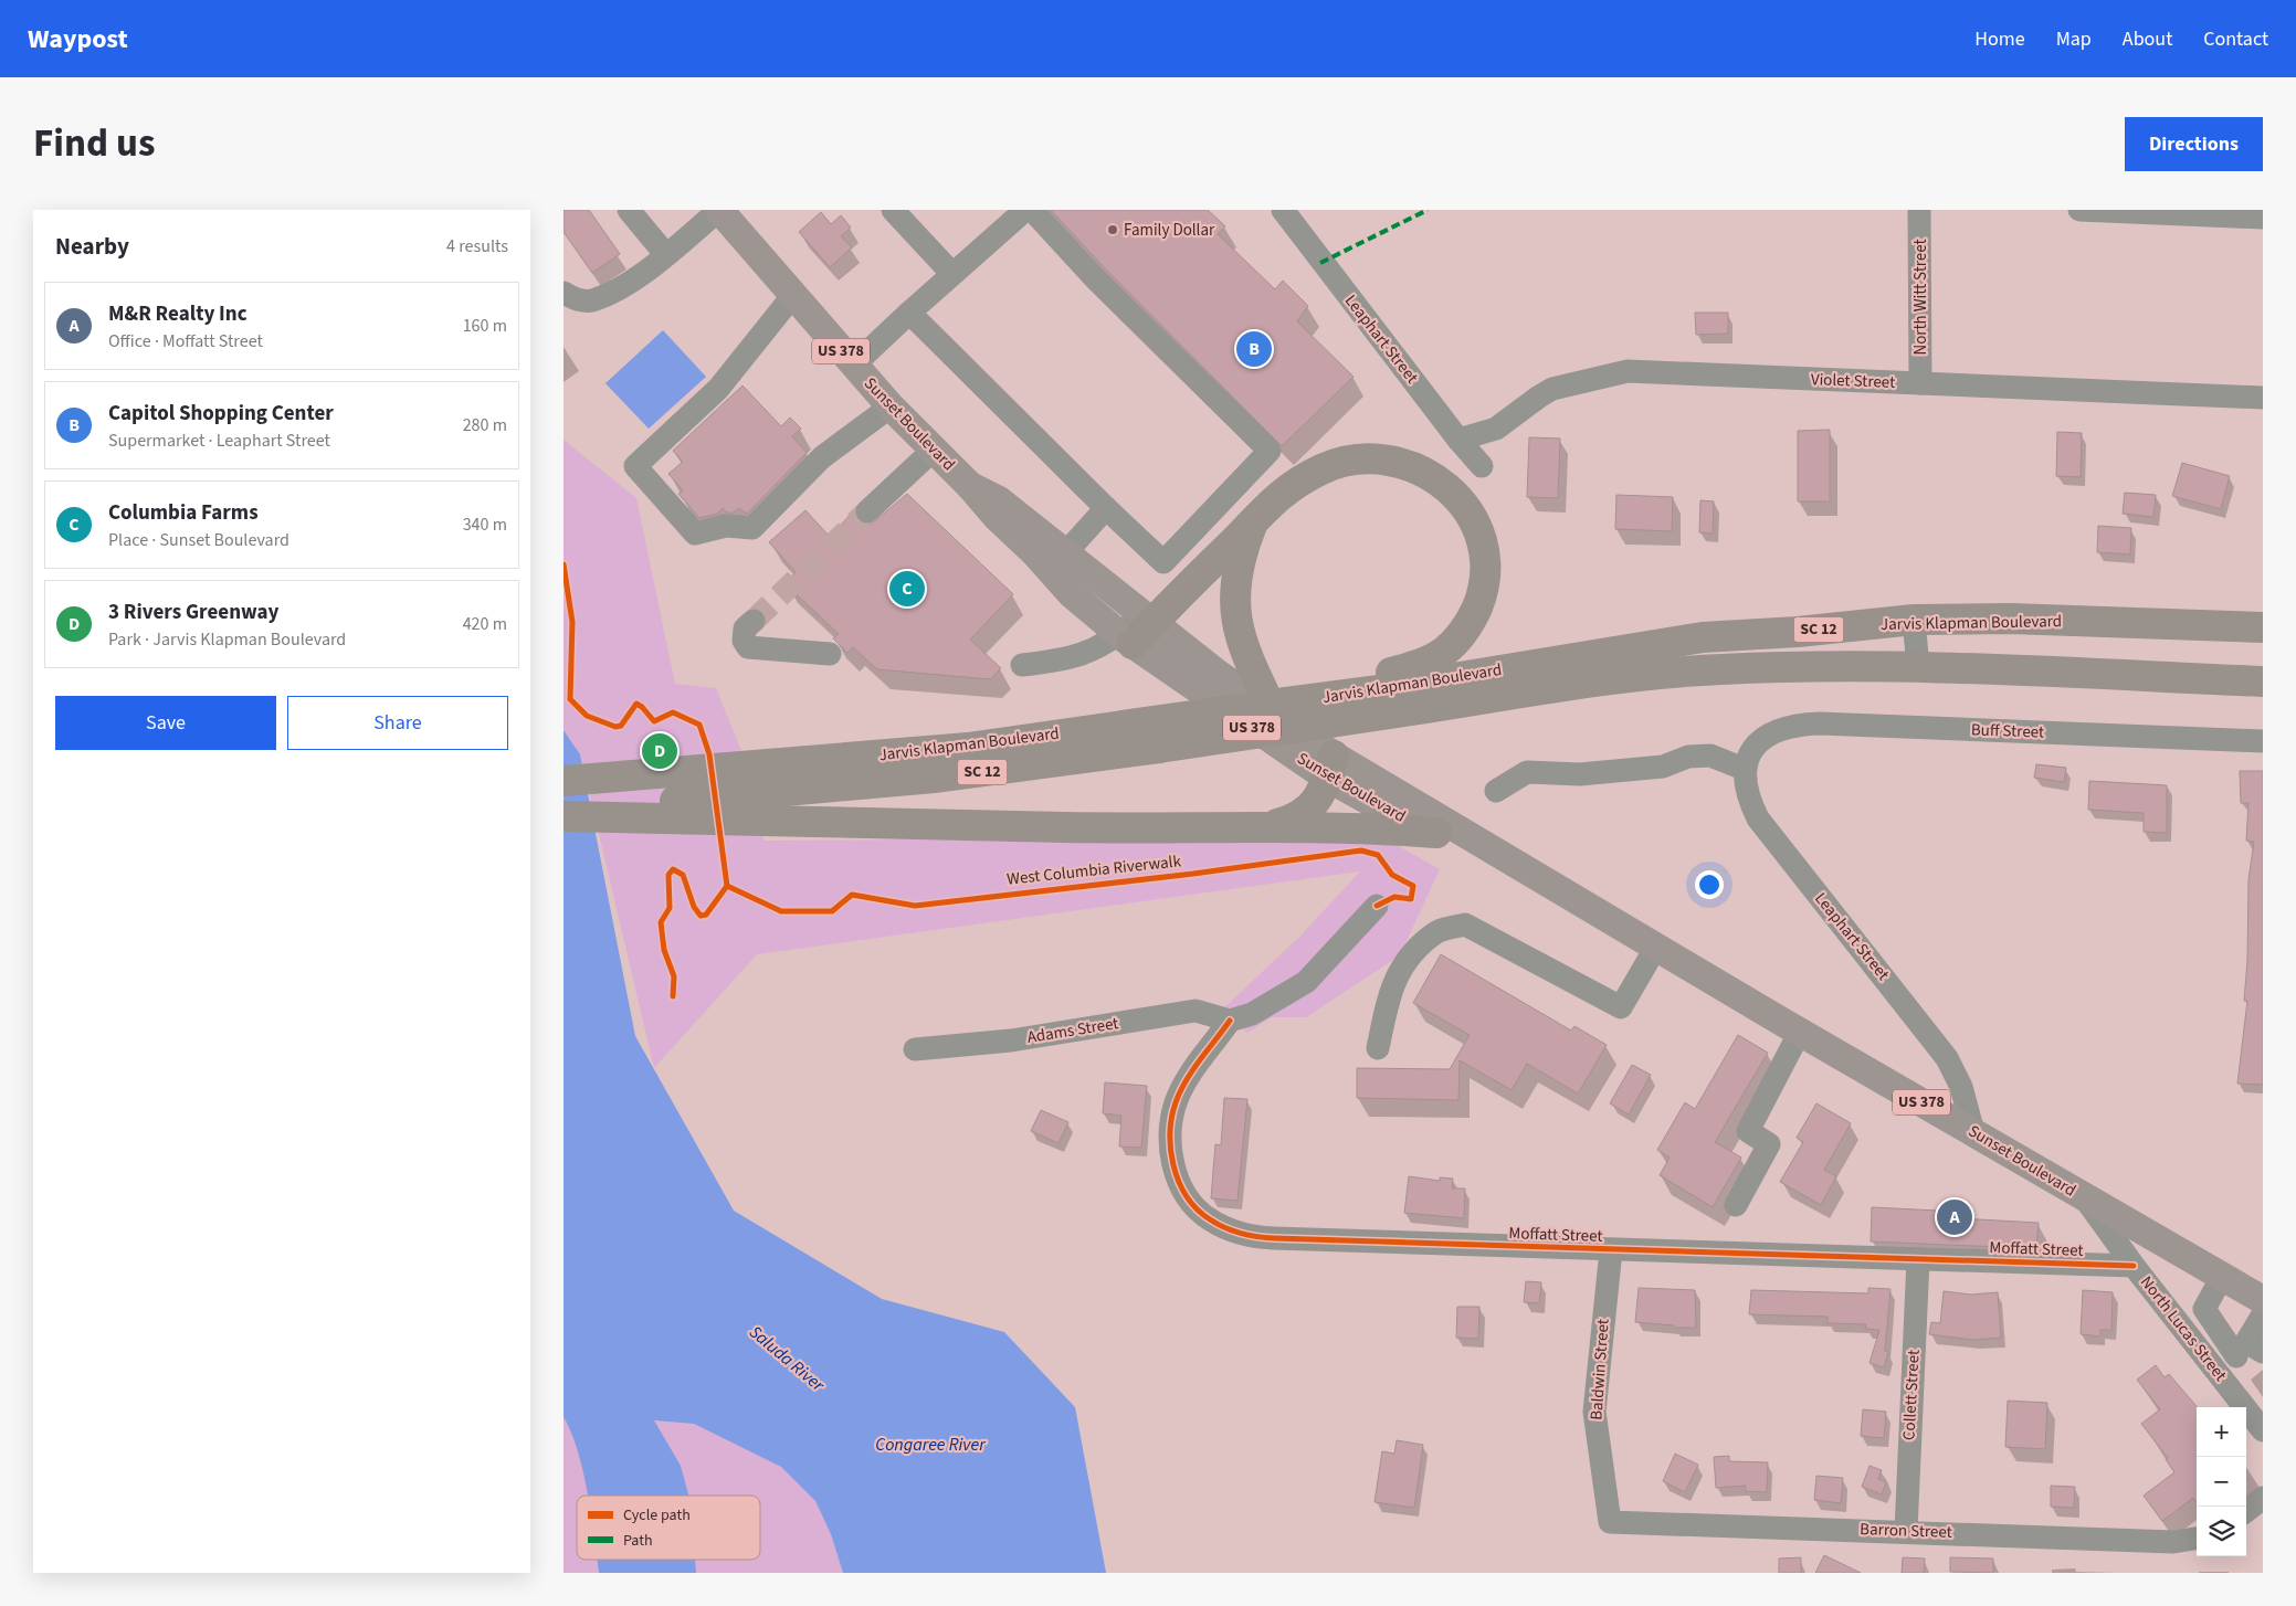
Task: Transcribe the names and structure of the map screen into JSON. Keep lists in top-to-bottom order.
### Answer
{
  "streets": {
    "highway": ["Jarvis Klapman Boulevard", "SC 12"],
    "main road": ["US 378", "Sunset Boulevard"],
    "street": [
      "North Witt Street",
      "Leaphart Street",
      "Violet Street",
      "Buff Street",
      "Adams Street",
      "Moffatt Street",
      "North Lucas Street",
      "Baldwin Street",
      "Collett Street",
      "Barron Street"
    ],
    "cycle path": ["West Columbia Riverwalk"]
  },
  "crossings": [
    ["North Witt Street", "Violet Street"],
    ["Leaphart Street", "Violet Street"],
    ["Leaphart Street", "Sunset Boulevard"],
    ["Leaphart Street", "Buff Street"],
    ["Sunset Boulevard", "Jarvis Klapman Boulevard"],
    ["Sunset Boulevard", "North Lucas Street"],
    ["Adams Street", "Moffatt Street"],
    ["Moffatt Street", "North Lucas Street"],
    ["Moffatt Street", "Baldwin Street"],
    ["Moffatt Street", "Collett Street"],
    ["Baldwin Street", "Barron Street"],
    ["Collett Street", "Barron Street"]
  ],
  "water": ["Saluda River", "Congaree River"],
  "places": ["Family Dollar"],
  "legend": ["Cycle path", "Path"],
  "page": {
    "header": "Waypost",
    "nav": [
      "Home",
      "Map",
      "About",
      "Contact"
    ],
    "title": "Find us",
    "buttons": [
      "Directions",
      ["Save", "Share"]
    ],
    "heading": ["Nearby", "4 results"],
    "list": [
      {
        "mark": "A",
        "name": "M&R Realty Inc",
        "note": "Office · Moffatt Street",
        "value": "160 m"
      },
      {
        "mark": "B",
        "name": "Capitol Shopping Center",
        "note": "Supermarket · Leaphart Street",
        "value": "280 m"
      },
      {
        "mark": "C",
        "name": "Columbia Farms",
        "note": "Place · Sunset Boulevard",
        "value": "340 m"
      },
      {
        "mark": "D",
        "name": "3 Rivers Greenway",
        "note": "Park · Jarvis Klapman Boulevard",
        "value": "420 m"
      }
    ],
    "pins": [
      "B",
      "C",
      "D",
      "A"
    ],
    "map_buttons": ["+", "−"]
  }
}
